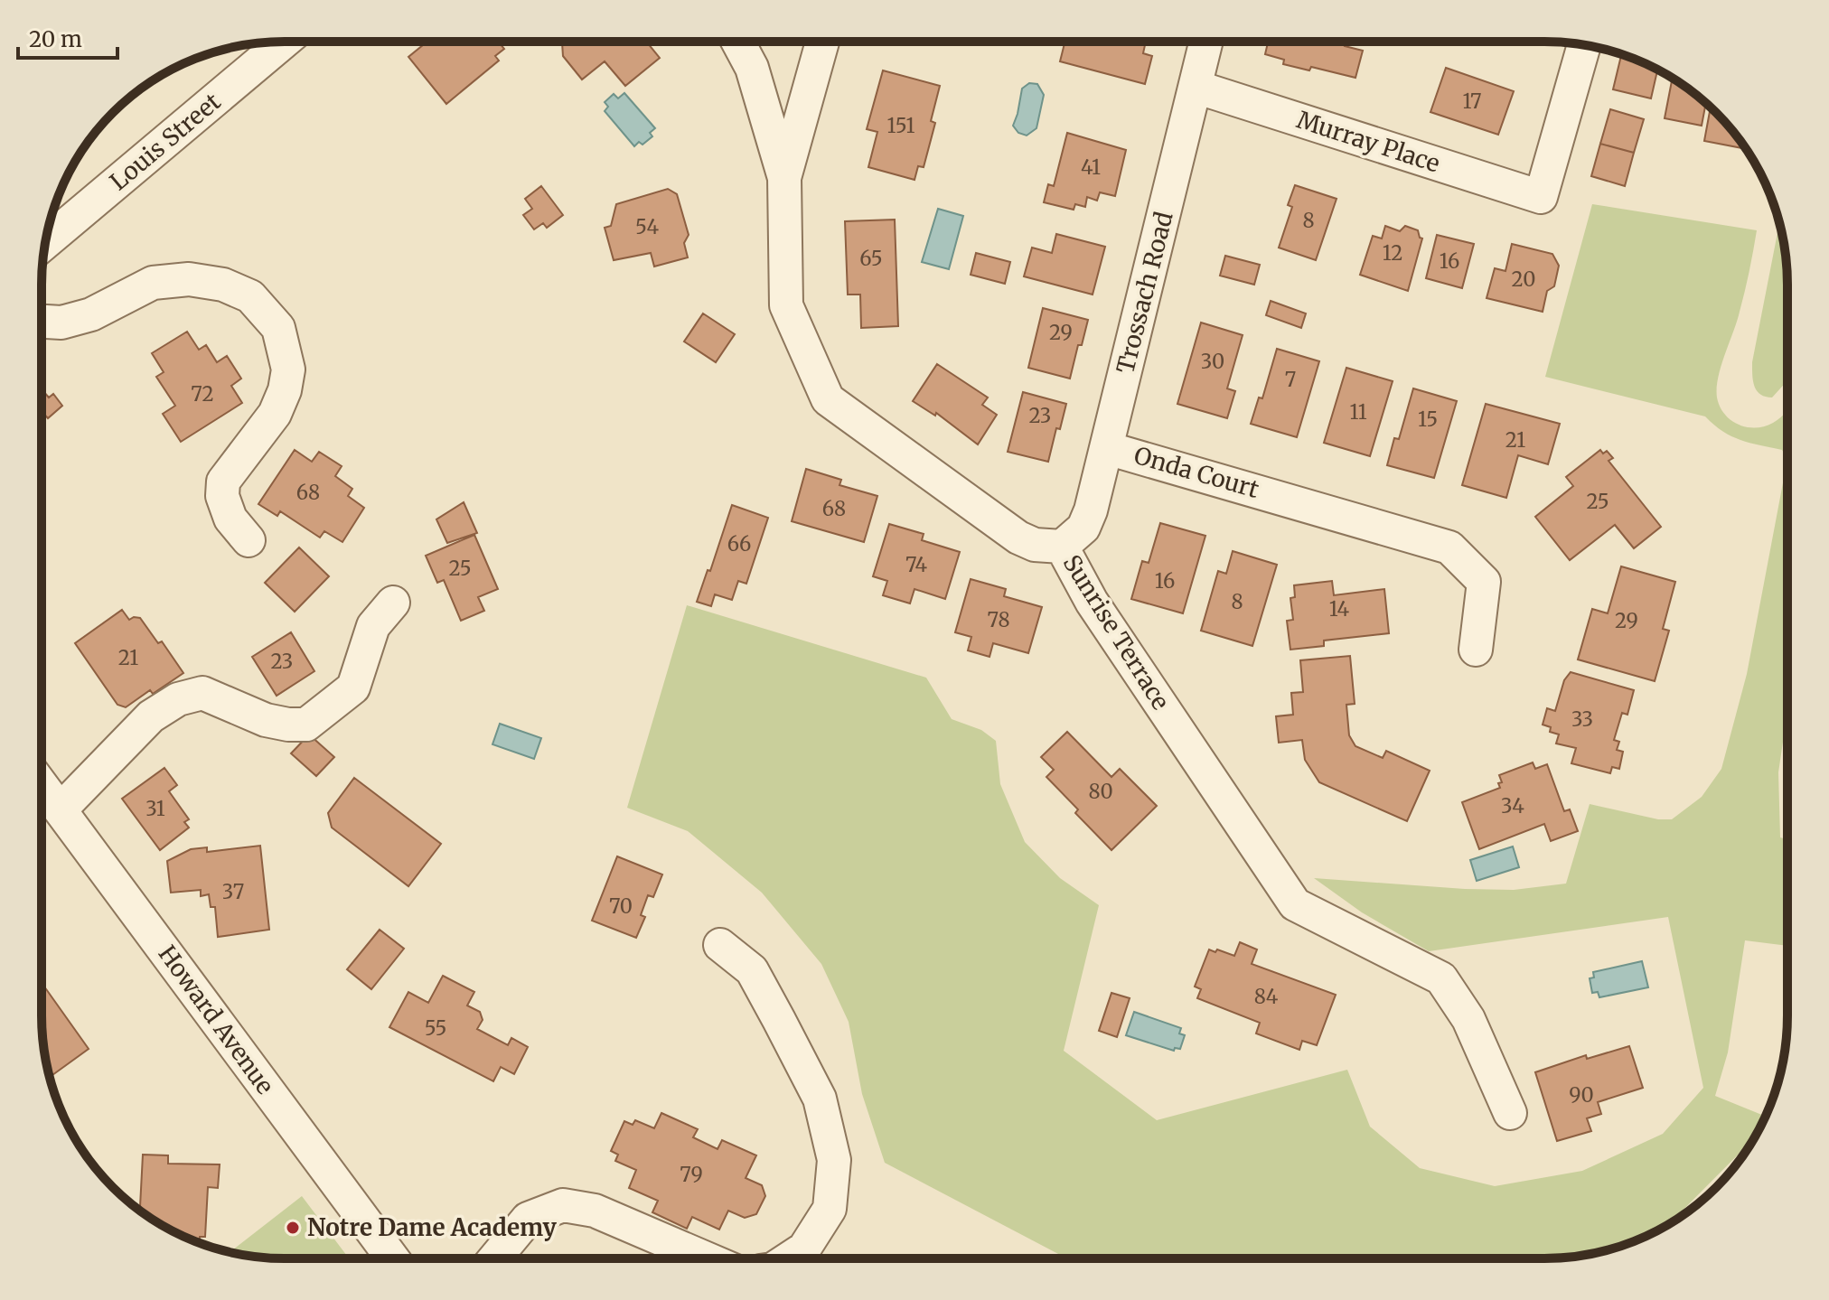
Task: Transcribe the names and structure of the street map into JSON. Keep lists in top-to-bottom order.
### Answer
{
  "streets": {
    "street": [
      "Louis Street",
      "Murray Place",
      "Trossach Road",
      "Onda Court",
      "Sunrise Terrace",
      "Howard Avenue"
    ]
  },
  "crossings": [
    ["Murray Place", "Trossach Road"],
    ["Trossach Road", "Onda Court"],
    ["Trossach Road", "Sunrise Terrace"]
  ],
  "places": ["Notre Dame Academy"],
  "house_numbers": [
    "17",
    "151",
    "41",
    "8",
    "54",
    "12",
    "65",
    "16",
    "20",
    "29",
    "30",
    "7",
    "72",
    "11",
    "23",
    "15",
    "21",
    "68",
    "25",
    "68",
    "66",
    "74",
    "25",
    "16",
    "8",
    "14",
    "78",
    "29",
    "21",
    "23",
    "33",
    "80",
    "34",
    "31",
    "37",
    "70",
    "84",
    "55",
    "90",
    "79"
  ],
  "scale_bar": "20 m"
}
